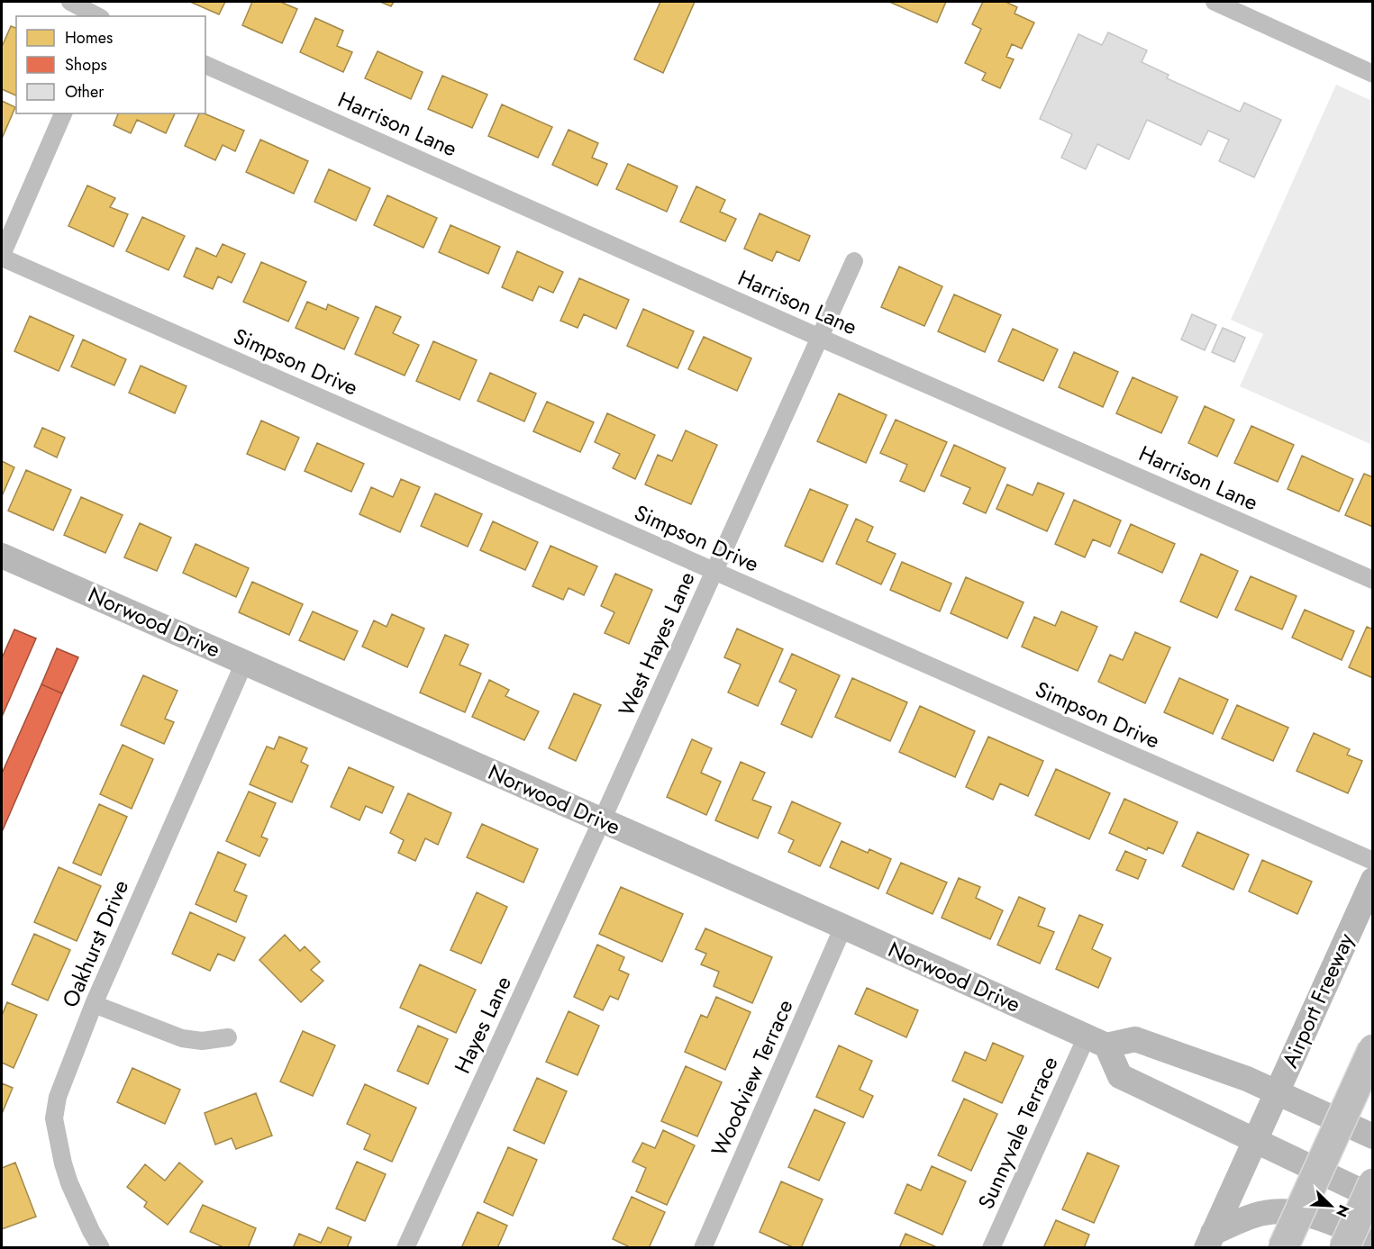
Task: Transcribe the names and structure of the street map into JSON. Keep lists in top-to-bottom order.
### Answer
{
  "streets": {
    "street": [
      "Harrison Lane",
      "Simpson Drive",
      "Norwood Drive",
      "West Hayes Lane",
      "Oakhurst Drive",
      "Airport Freeway",
      "Hayes Lane",
      "Woodview Terrace",
      "Sunnyvale Terrace"
    ]
  },
  "crossings": [
    ["Harrison Lane", "West Hayes Lane"],
    ["Simpson Drive", "West Hayes Lane"],
    ["Norwood Drive", "West Hayes Lane"],
    ["Norwood Drive", "Oakhurst Drive"],
    ["Norwood Drive", "Hayes Lane"],
    ["Norwood Drive", "Woodview Terrace"],
    ["Norwood Drive", "Sunnyvale Terrace"],
    ["West Hayes Lane", "Hayes Lane"]
  ],
  "legend": ["Homes", "Shops", "Other"],
  "north": "bottom right"
}
